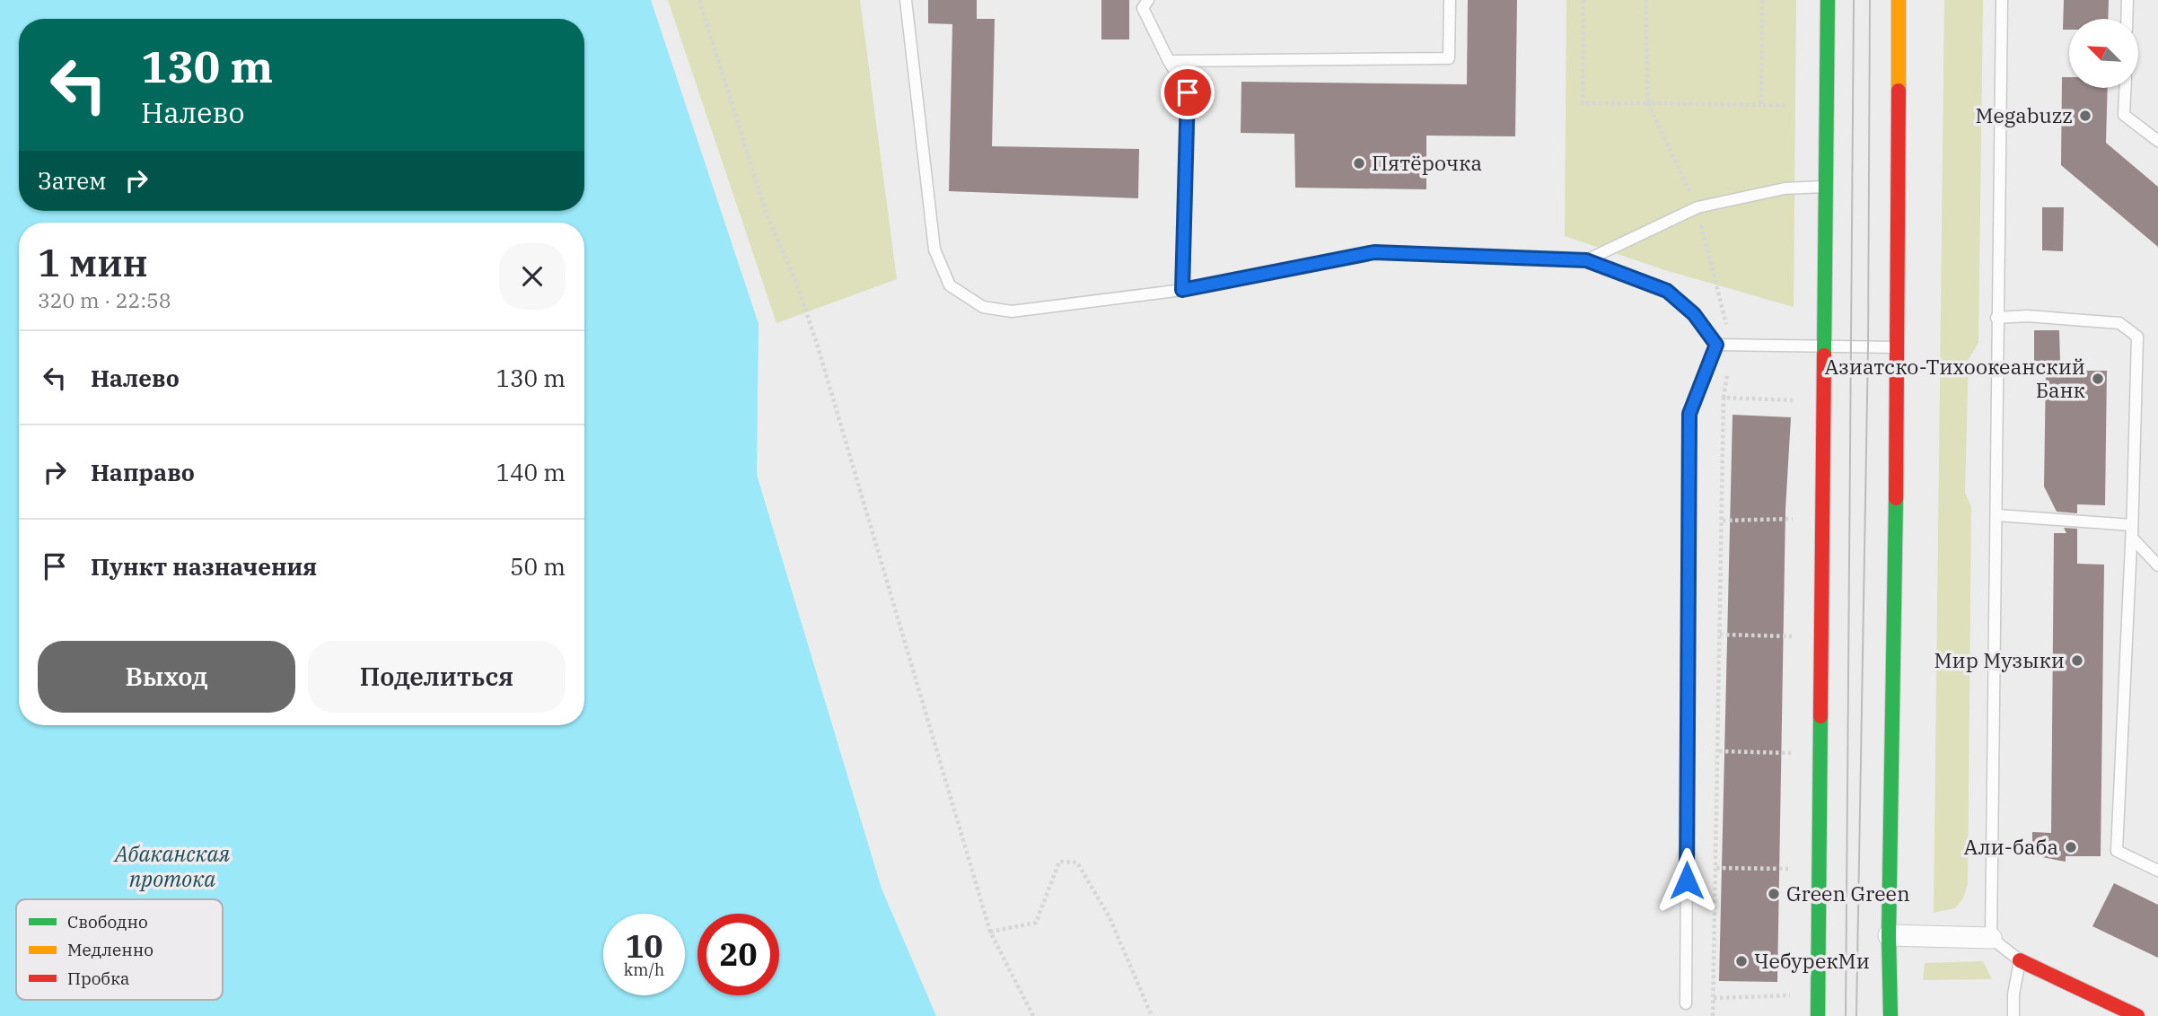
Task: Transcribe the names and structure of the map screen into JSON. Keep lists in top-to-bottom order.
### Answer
{
  "water": ["Абаканская протока"],
  "places": [
    "Megabuzz",
    "Пятёрочка",
    "Азиатско-Тихоокеанский Банк",
    "Мир Музыки",
    "Али-баба",
    "Green Green",
    "ЧебурекМи"
  ],
  "legend": ["Свободно", "Медленно", "Пробка"],
  "north": "top left",
  "page": {
    "turn": ["130 m", "Налево"],
    "then": "Затем",
    "heading": ["1 мин", "320 m · 22:58"],
    "list": [
      {
        "name": "Налево",
        "value": "130 m"
      },
      {
        "name": "Направо",
        "value": "140 m"
      },
      {
        "name": "Пункт назначения",
        "value": "50 m"
      }
    ],
    "buttons": ["Выход", "Поделиться"],
    "speed": "10 km/h",
    "limit": "20"
  }
}
